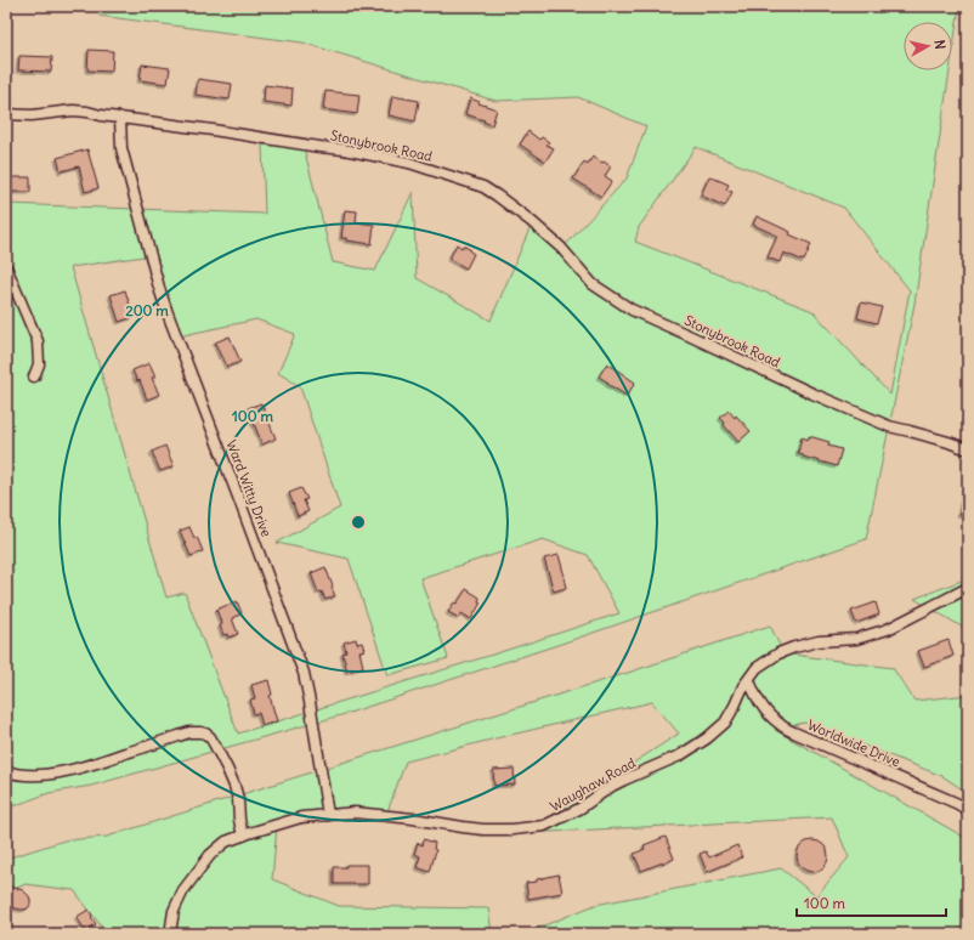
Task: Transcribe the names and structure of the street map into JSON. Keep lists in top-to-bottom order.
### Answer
{
  "streets": {
    "street": [
      "Stonybrook Road",
      "Ward Witty Drive",
      "Worldwide Drive",
      "Waughaw Road"
    ]
  },
  "crossings": [
    ["Stonybrook Road", "Ward Witty Drive"],
    ["Ward Witty Drive", "Waughaw Road"],
    ["Worldwide Drive", "Waughaw Road"]
  ],
  "scale_bar": "100 m",
  "north": "right",
  "rings": ["200 m", "100 m"]
}
